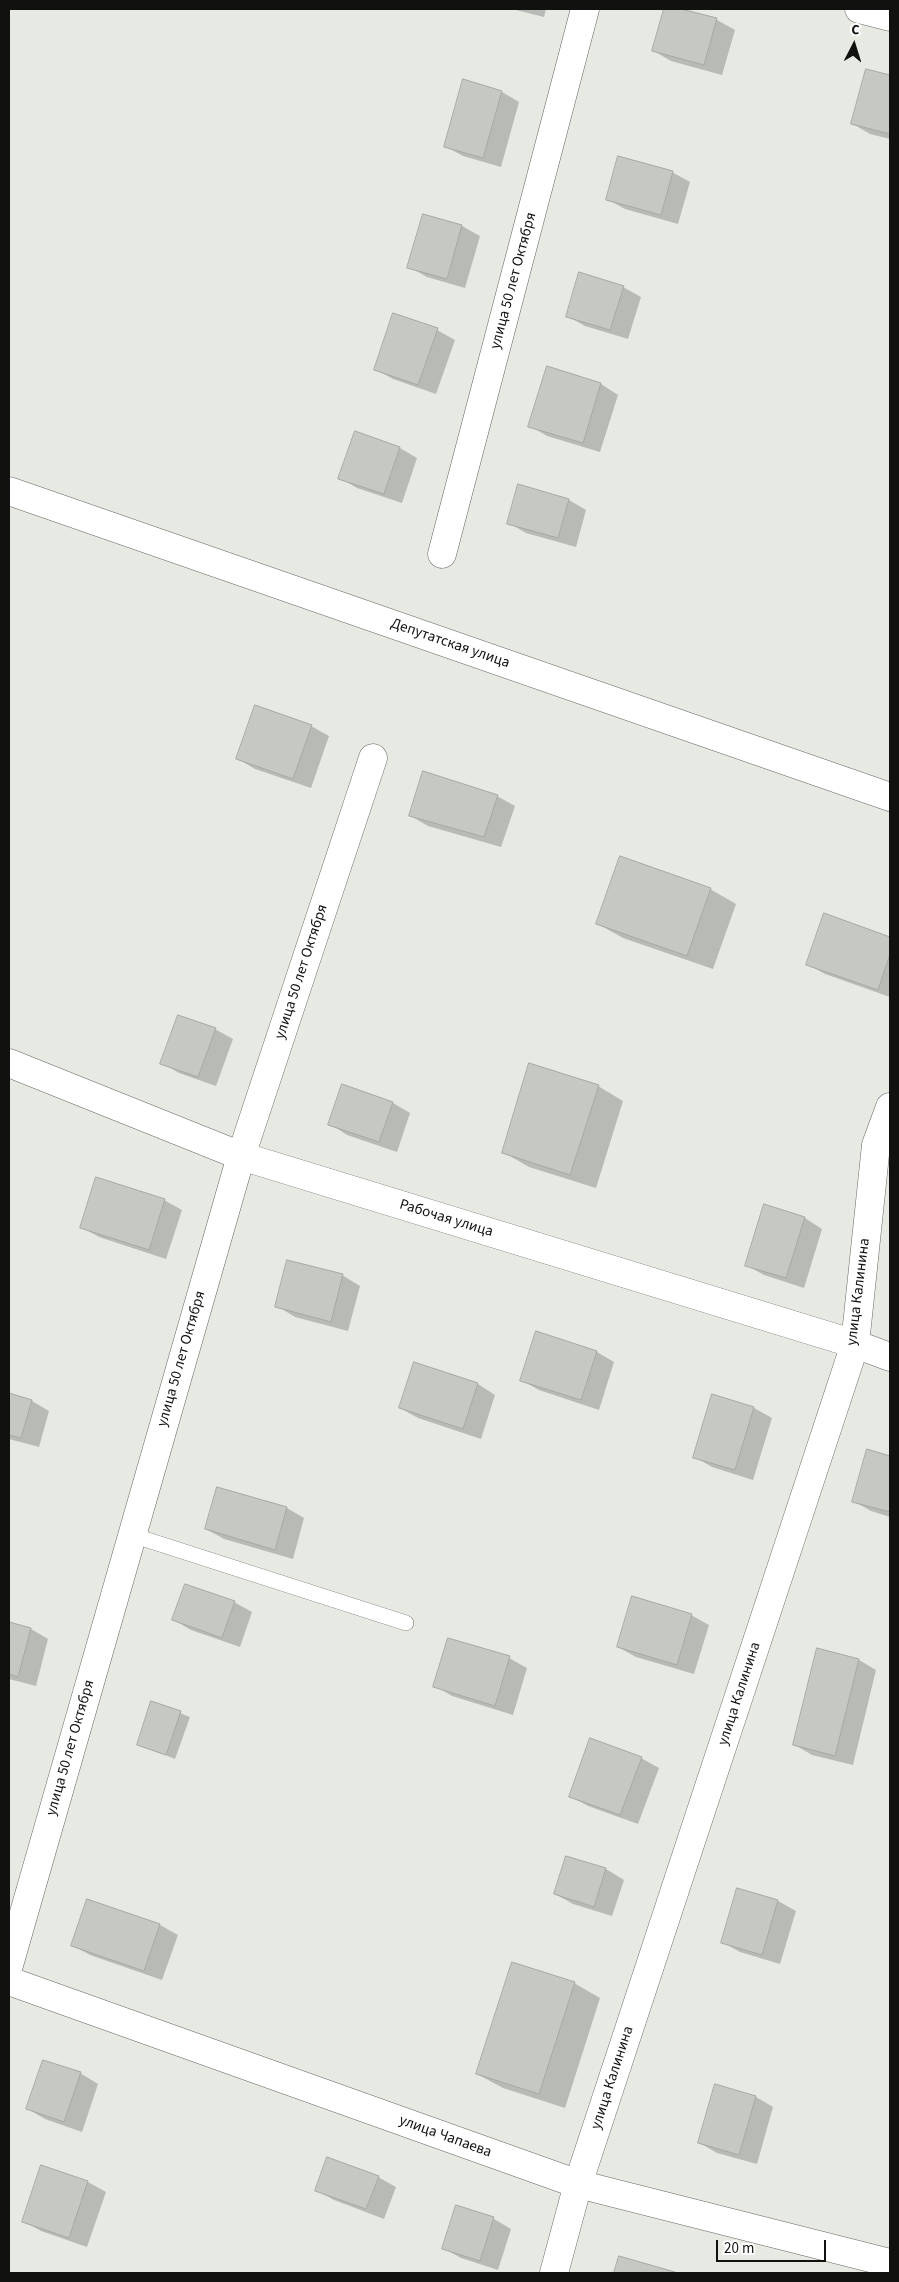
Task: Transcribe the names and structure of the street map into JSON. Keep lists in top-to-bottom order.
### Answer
{
  "streets": {
    "street": [
      "улица 50 лет Октября",
      "Депутатская улица",
      "Рабочая улица",
      "улица Калинина",
      "улица Чапаева"
    ]
  },
  "crossings": [
    ["улица 50 лет Октября", "Рабочая улица"],
    ["Рабочая улица", "улица Калинина"],
    ["улица Калинина", "улица Чапаева"]
  ],
  "scale_bar": "20 m",
  "north": "top"
}
